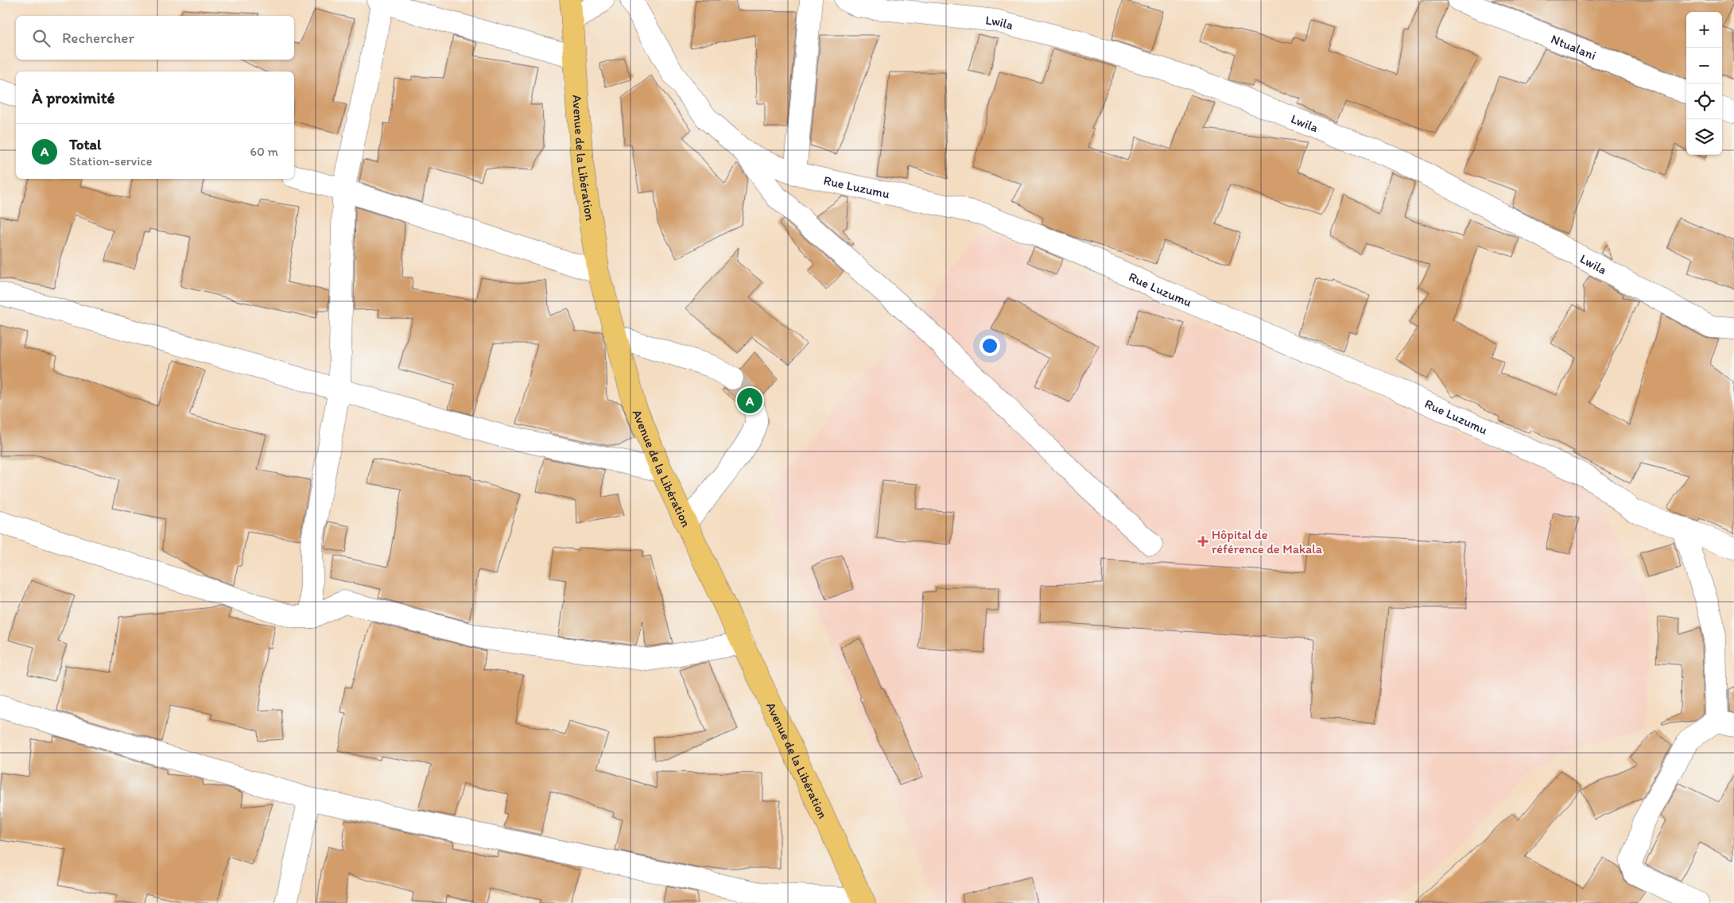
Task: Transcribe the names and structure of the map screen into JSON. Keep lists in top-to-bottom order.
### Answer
{
  "streets": {
    "highway": ["Avenue de la Libération"],
    "street": ["Lwila", "Ntualani", "Rue Luzumu"]
  },
  "places": {
    "health": ["Hôpital de référence de Makala"]
  },
  "page": {
    "map_buttons": ["+", "−"],
    "search": "Rechercher",
    "heading": "À proximité",
    "list": [
      {
        "mark": "A",
        "name": "Total",
        "note": "Station-service",
        "value": "60 m"
      }
    ],
    "pins": "A"
  }
}
